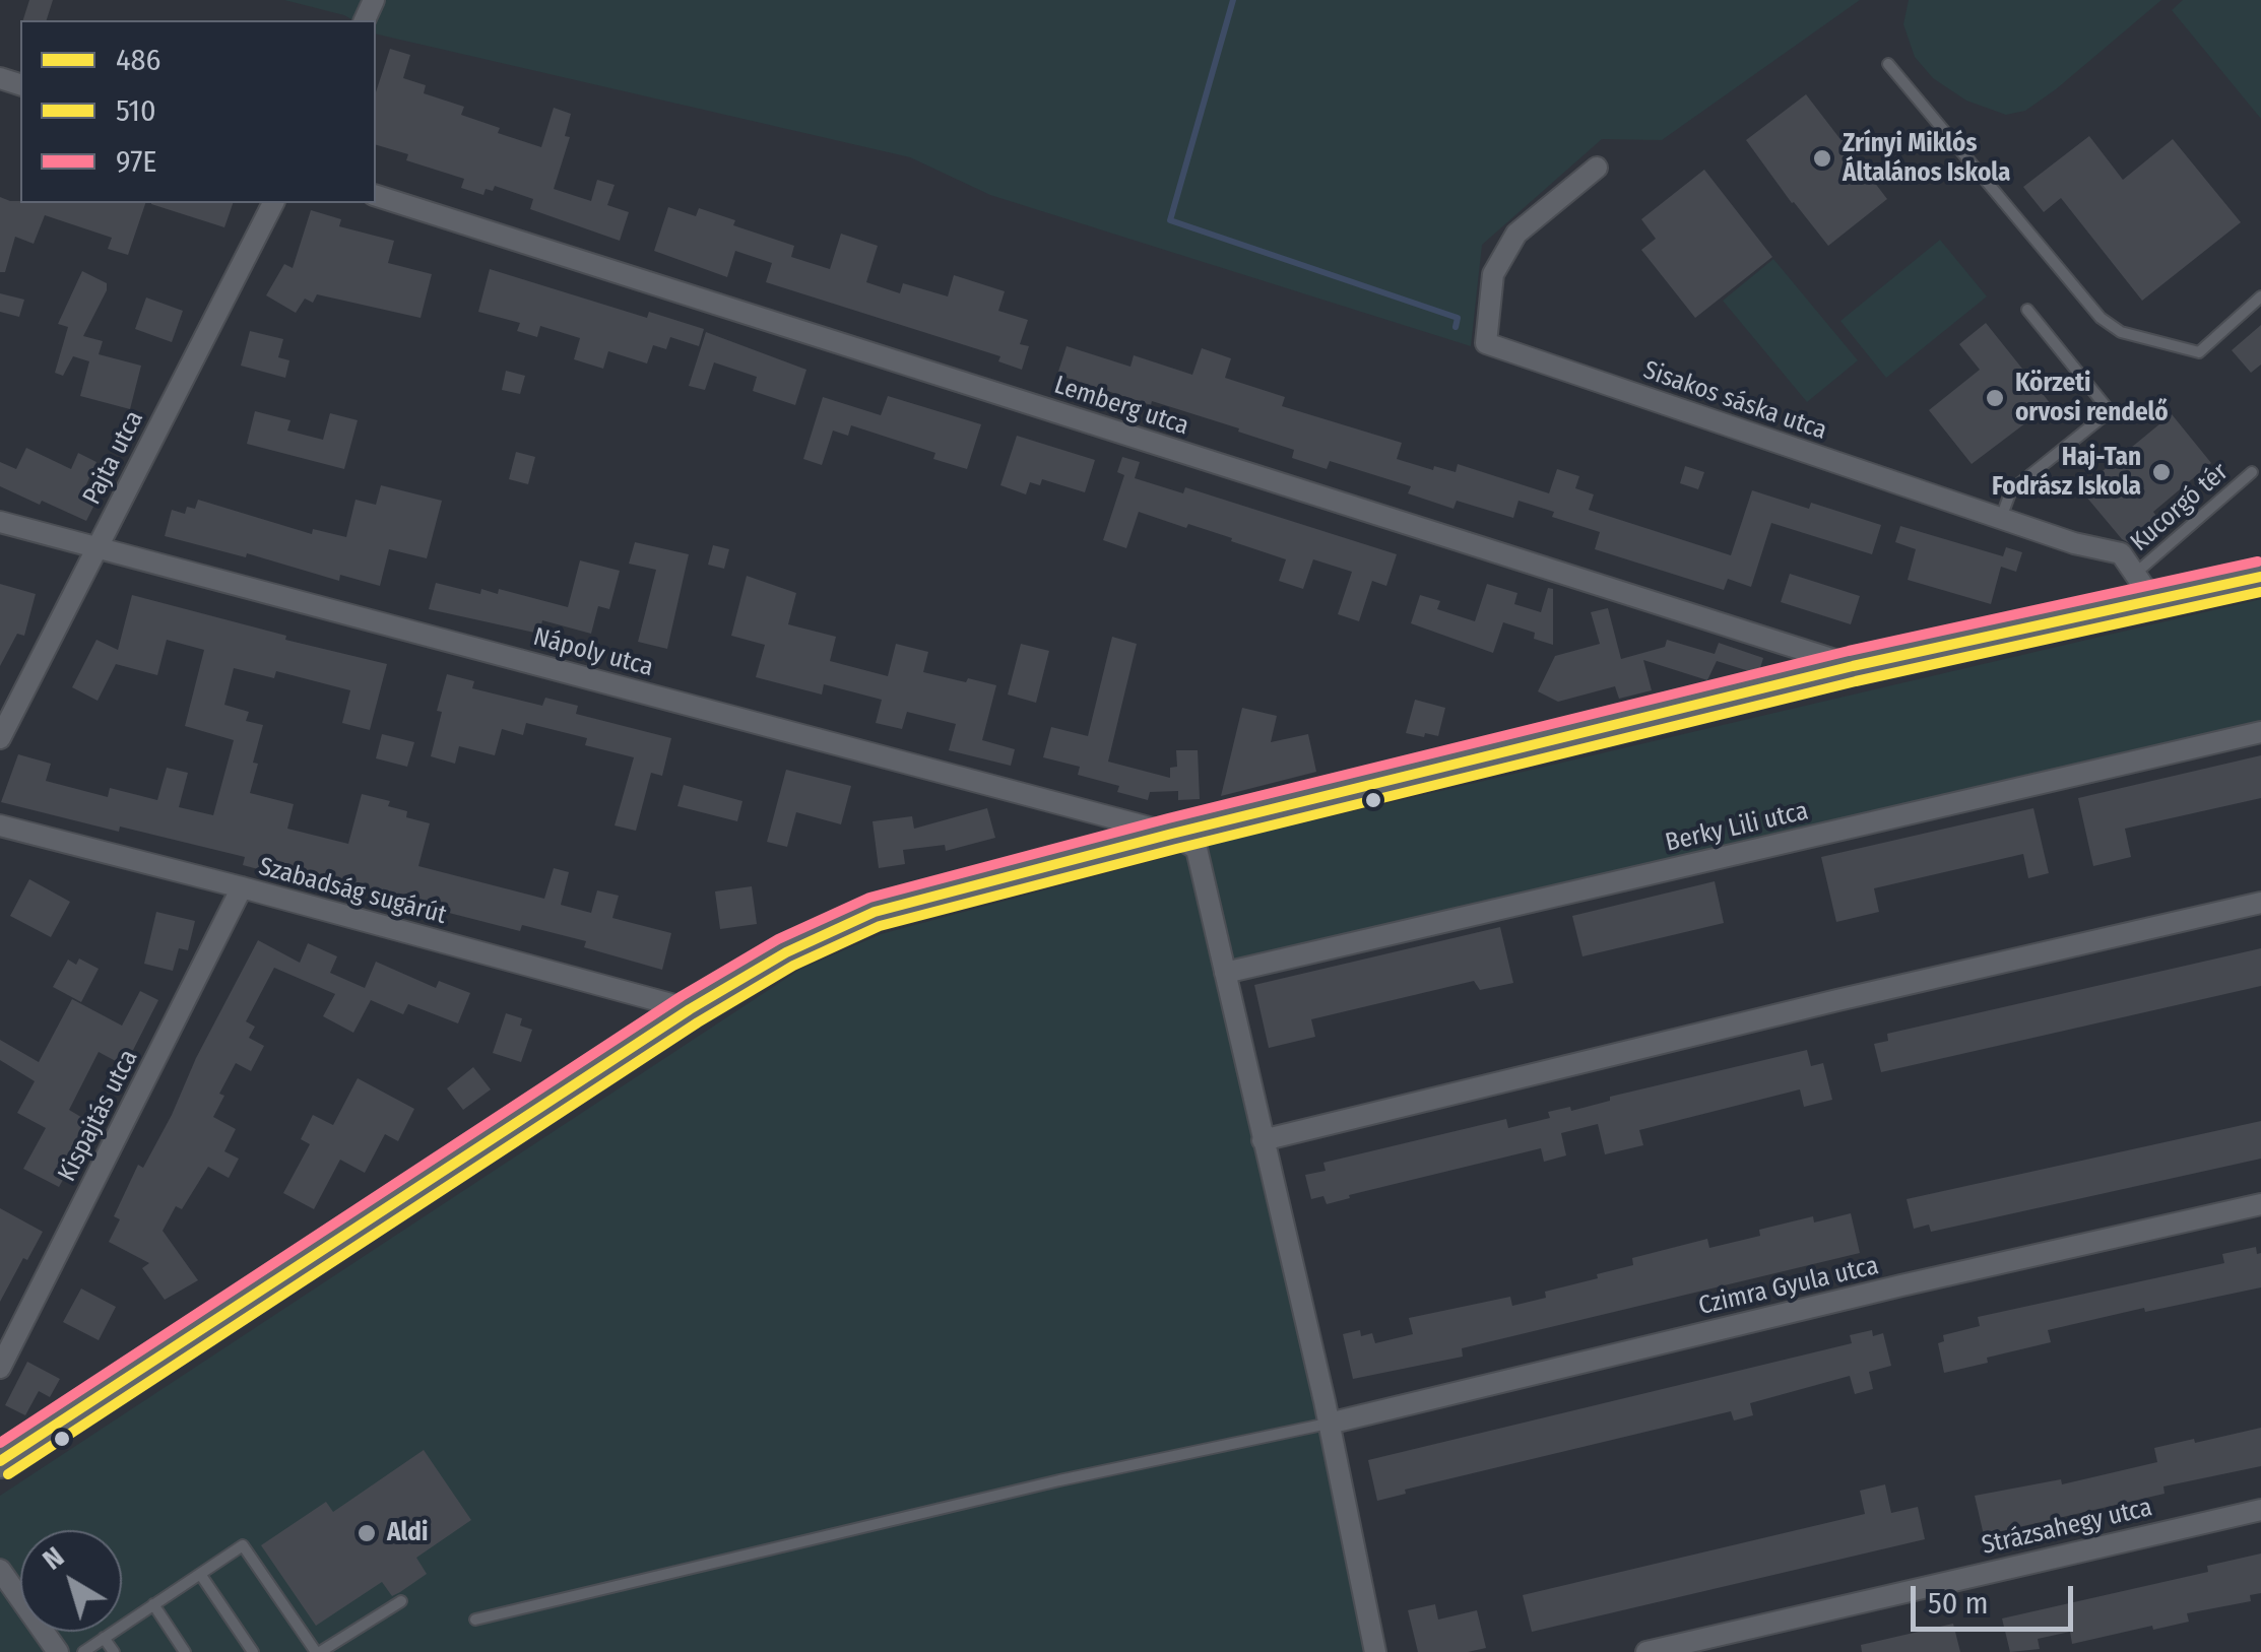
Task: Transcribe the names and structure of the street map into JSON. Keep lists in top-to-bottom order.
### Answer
{
  "streets": {
    "street": [
      "Sisakos sáska utca",
      "Lemberg utca",
      "Pajta utca",
      "Nápoly utca",
      "Berky Lili utca",
      "Szabadság sugárút",
      "Kispajtás utca",
      "Czimra Gyula utca",
      "Strázsahegy utca"
    ],
    "lane": ["Kucorgó tér"]
  },
  "crossings": [
    ["Sisakos sáska utca", "Kucorgó tér"],
    ["Pajta utca", "Nápoly utca"],
    ["Szabadság sugárút", "Kispajtás utca"]
  ],
  "places": [
    "Zrínyi Miklós Általános Iskola",
    "Körzeti orvosi rendelő",
    "Haj-Tan Fodrász Iskola",
    "Aldi"
  ],
  "lines": ["transit line 97E", "transit line 486", "transit line 510"],
  "legend": ["486", "510", "97E"],
  "scale_bar": "50 m",
  "north": "top left"
}
